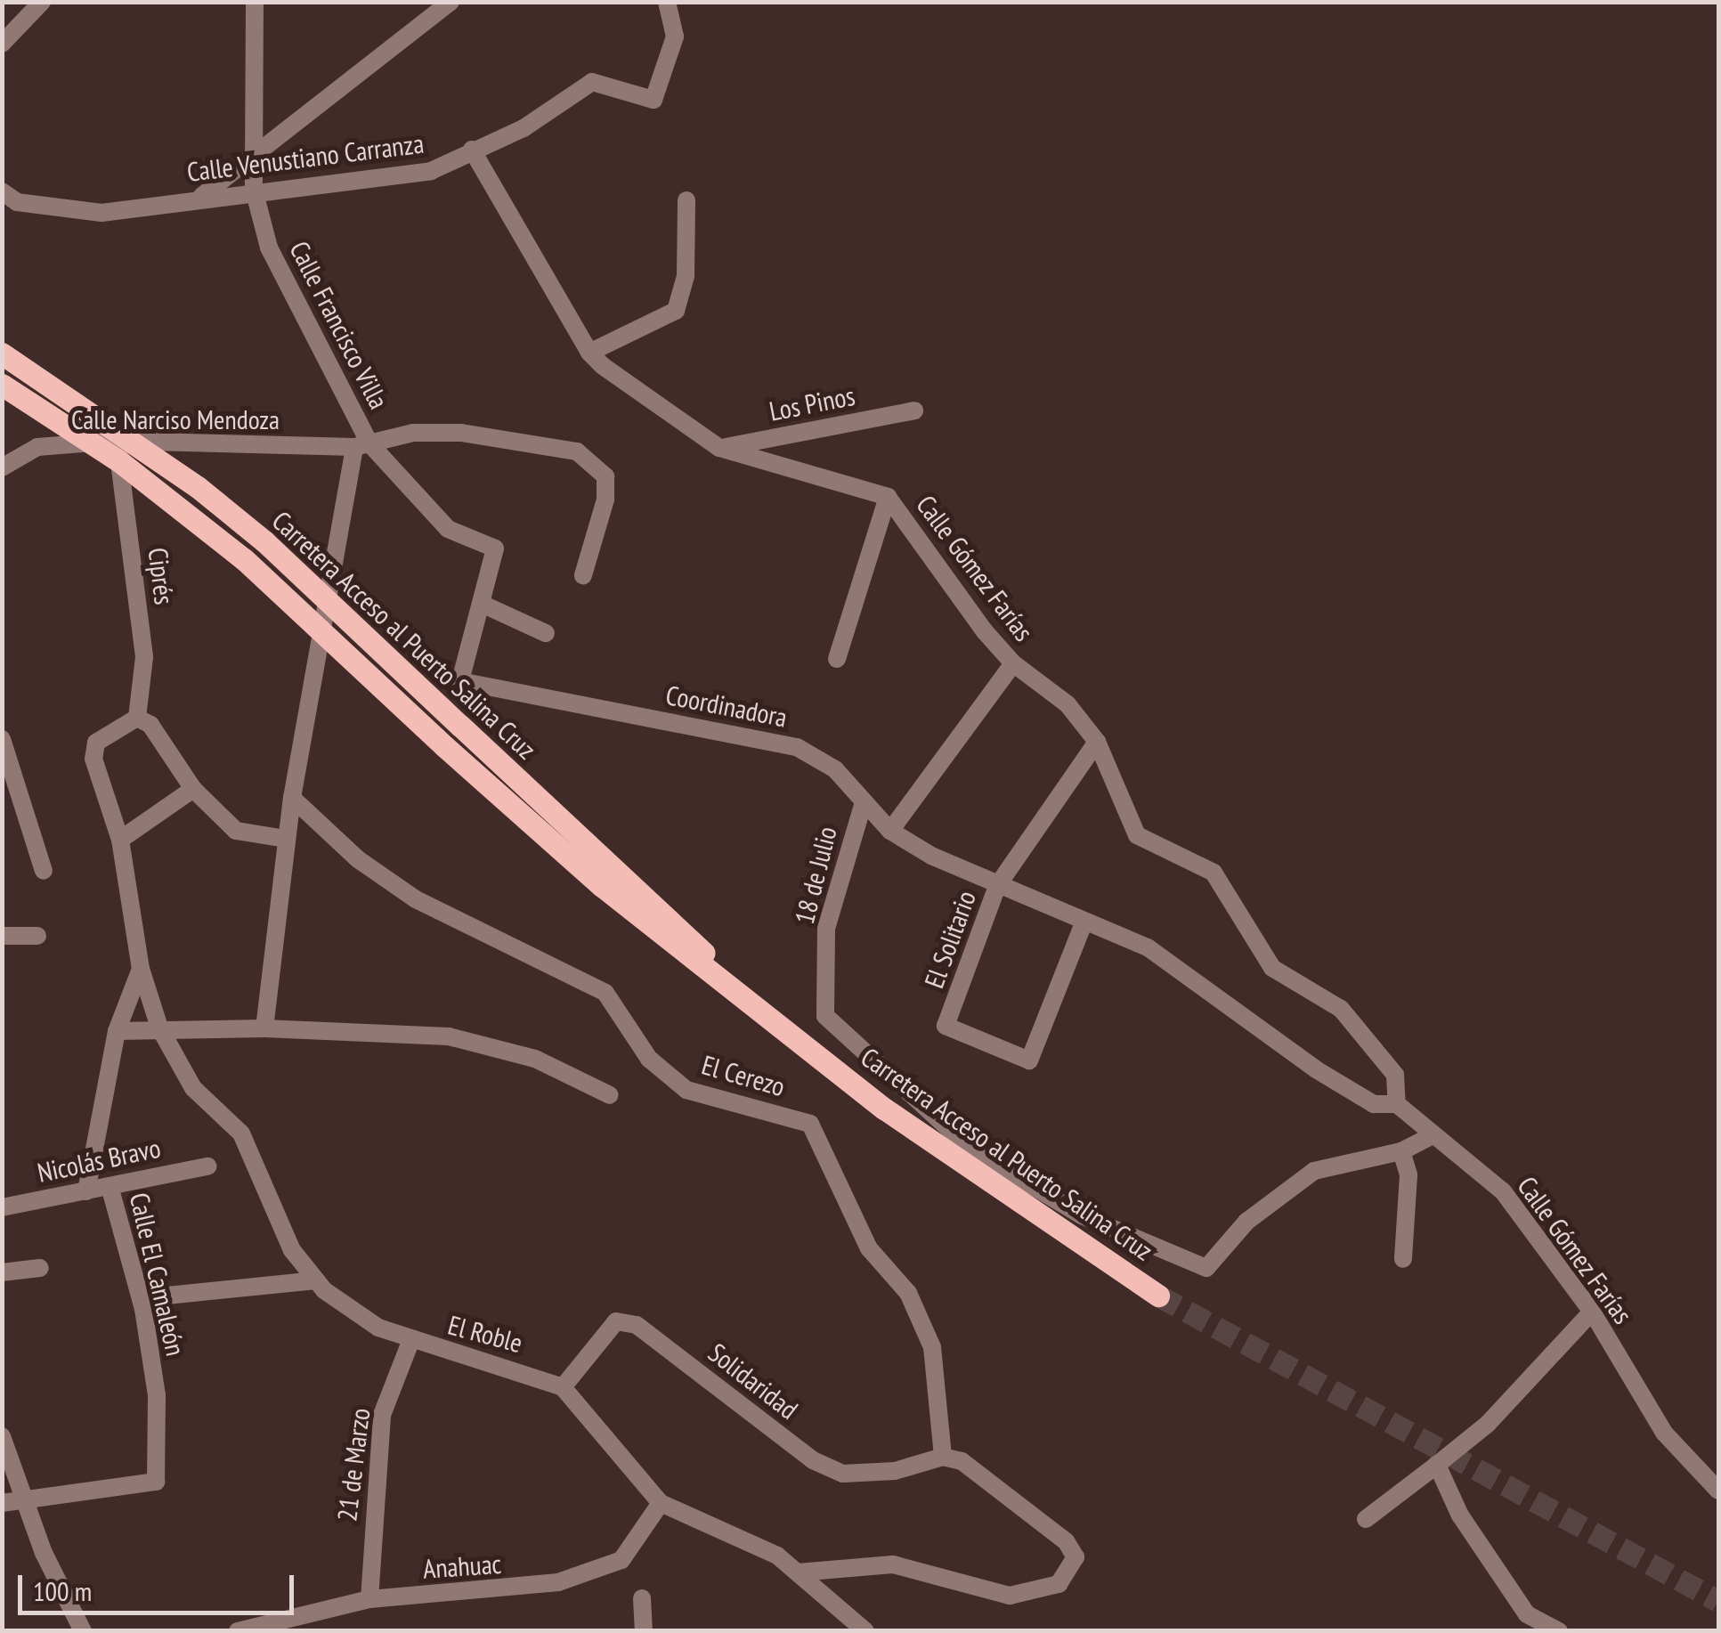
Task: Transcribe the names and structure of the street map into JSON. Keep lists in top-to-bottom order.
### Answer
{
  "streets": {
    "main road": ["Carretera Acceso al Puerto Salina Cruz"],
    "street": [
      "Calle Venustiano Carranza",
      "Calle Francisco Villa",
      "Los Pinos",
      "Calle Narciso Mendoza",
      "Calle Gómez Farías",
      "Ciprés",
      "Coordinadora",
      "18 de Julio",
      "El Solitario",
      "El Cerezo",
      "Nicolás Bravo",
      "Calle El Camaleón",
      "El Roble",
      "Solidaridad",
      "21 de Marzo",
      "Anahuac"
    ]
  },
  "crossings": [
    ["Calle Venustiano Carranza", "Calle Francisco Villa"],
    ["Calle Venustiano Carranza", "Calle Gómez Farías"],
    ["Calle Francisco Villa", "Calle Narciso Mendoza"],
    ["Calle Francisco Villa", "Coordinadora"],
    ["Calle Francisco Villa", "El Cerezo"],
    ["Los Pinos", "Calle Gómez Farías"],
    ["Calle Narciso Mendoza", "Ciprés"],
    ["Calle Narciso Mendoza", "Coordinadora"],
    ["Calle Gómez Farías", "Coordinadora"],
    ["Ciprés", "El Roble"],
    ["Coordinadora", "18 de Julio"],
    ["Coordinadora", "El Solitario"],
    ["El Cerezo", "Solidaridad"],
    ["Nicolás Bravo", "Calle El Camaleón"],
    ["Calle El Camaleón", "El Roble"],
    ["El Roble", "Solidaridad"],
    ["El Roble", "21 de Marzo"],
    ["21 de Marzo", "Anahuac"]
  ],
  "scale_bar": "100 m"
}
